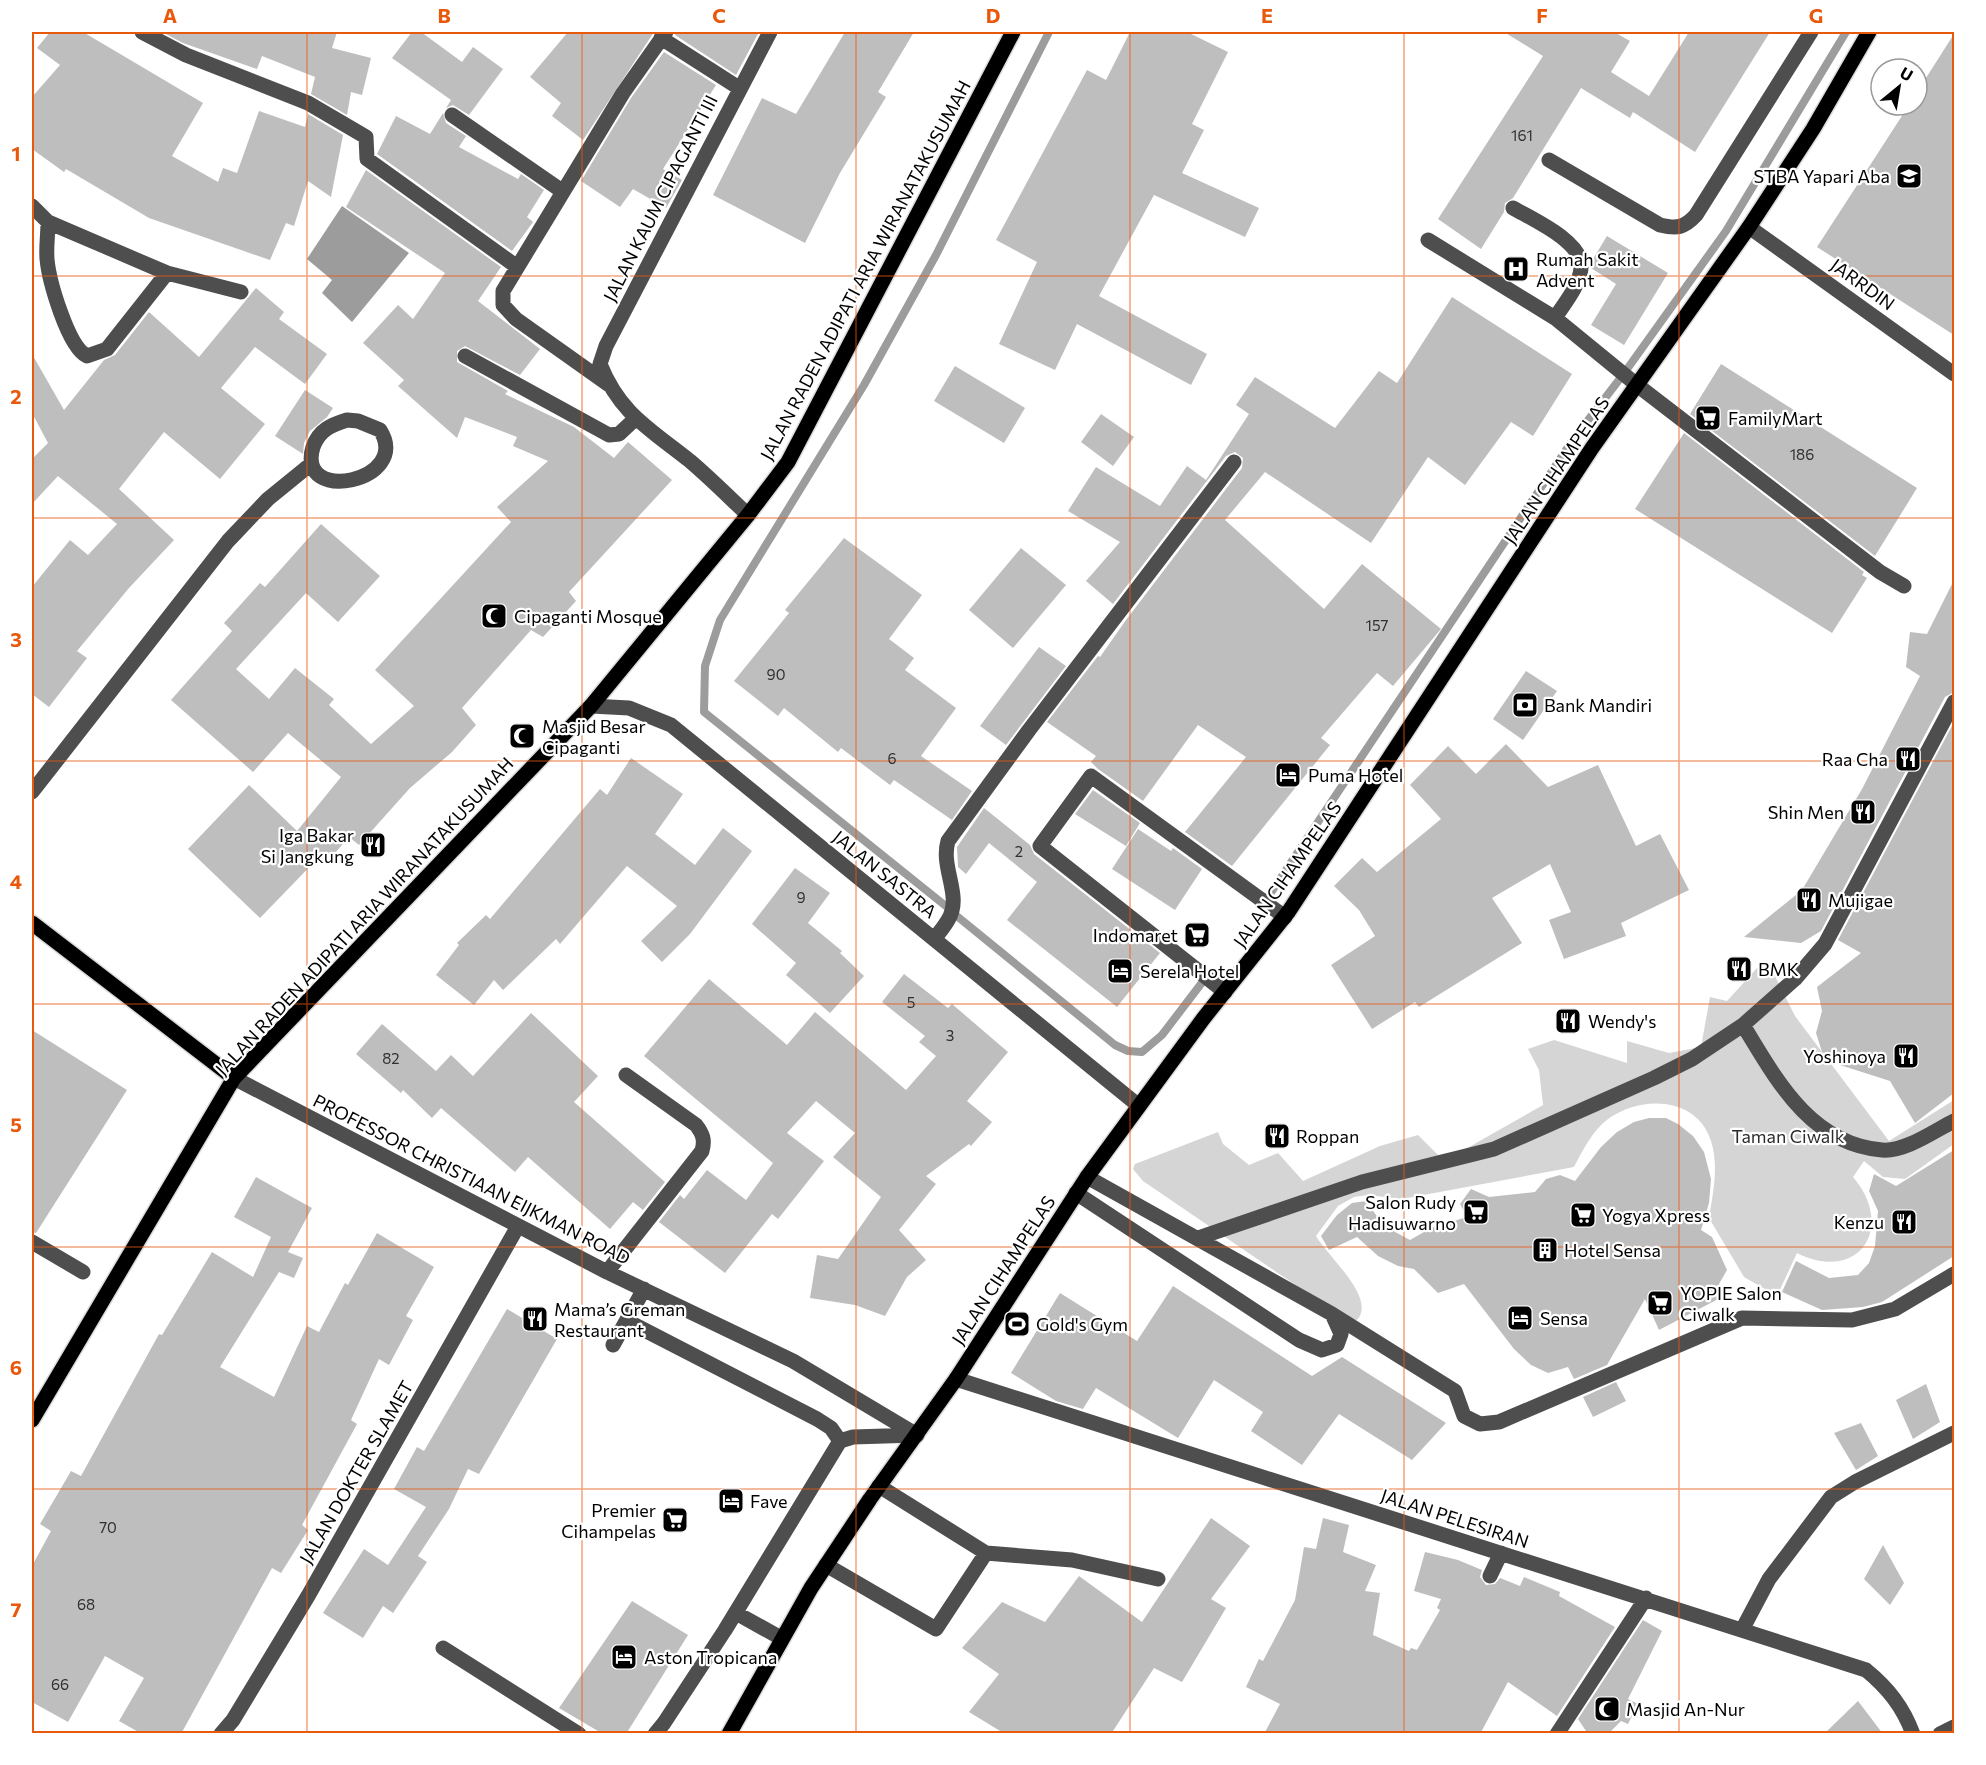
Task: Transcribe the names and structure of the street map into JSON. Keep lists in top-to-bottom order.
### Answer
{
  "streets": {
    "main road": ["JALAN RADEN ADIPATI ARIA WIRANATAKUSUMAH", "JALAN CIHAMPELAS", "PROFESSOR CHRISTIAAN EIJKMAN ROAD"],
    "street": [
      "JALAN KAUM CIPAGANTI III",
      "JARRDIN",
      "JALAN SASTRA",
      "JALAN DOKTER SLAMET",
      "JALAN PELESIRAN"
    ]
  },
  "crossings": [
    ["JALAN RADEN ADIPATI ARIA WIRANATAKUSUMAH", "JALAN SASTRA"],
    ["JALAN RADEN ADIPATI ARIA WIRANATAKUSUMAH", "PROFESSOR CHRISTIAAN EIJKMAN ROAD"],
    ["JARRDIN", "JALAN CIHAMPELAS"],
    ["JALAN CIHAMPELAS", "JALAN SASTRA"],
    ["JALAN CIHAMPELAS", "PROFESSOR CHRISTIAAN EIJKMAN ROAD"],
    ["JALAN CIHAMPELAS", "JALAN PELESIRAN"],
    ["PROFESSOR CHRISTIAAN EIJKMAN ROAD", "JALAN DOKTER SLAMET"]
  ],
  "parks": ["Taman Ciwalk"],
  "places": {
    "school or university": ["STBA Yapari Aba"],
    "hospital": ["Rumah Sakit Advent"],
    "supermarket": [
      "FamilyMart",
      "Indomaret",
      "Salon Rudy Hadisuwarno",
      "Yogya Xpress",
      "YOPIE Salon Ciwalk",
      "Premier Cihampelas"
    ],
    "mosque": ["Cipaganti Mosque", "Masjid Besar Cipaganti", "Masjid An-Nur"],
    "bank": ["Bank Mandiri"],
    "restaurant": [
      "Raa Cha",
      "Shin Men",
      "Iga Bakar Si Jangkung",
      "Mujigae",
      "BMK",
      "Wendy's",
      "Yoshinoya",
      "Roppan",
      "Kenzu",
      "Mama’s Greman Restaurant"
    ],
    "hotel": [
      "Puma Hotel",
      "Serela Hotel",
      "Sensa",
      "Fave",
      "Aston Tropicana"
    ],
    "building": ["Hotel Sensa"],
    "sports": ["Gold's Gym"]
  },
  "house_numbers": [
    "161",
    "186",
    "157",
    "90",
    "6",
    "2",
    "9",
    "5",
    "3",
    "82",
    "70",
    "68",
    "66"
  ],
  "north": "top right",
  "grid": {
    "columns": [
      "A",
      "B",
      "C",
      "D",
      "E",
      "F",
      "G"
    ],
    "rows": [
      "1",
      "2",
      "3",
      "4",
      "5",
      "6",
      "7"
    ]
  }
}
